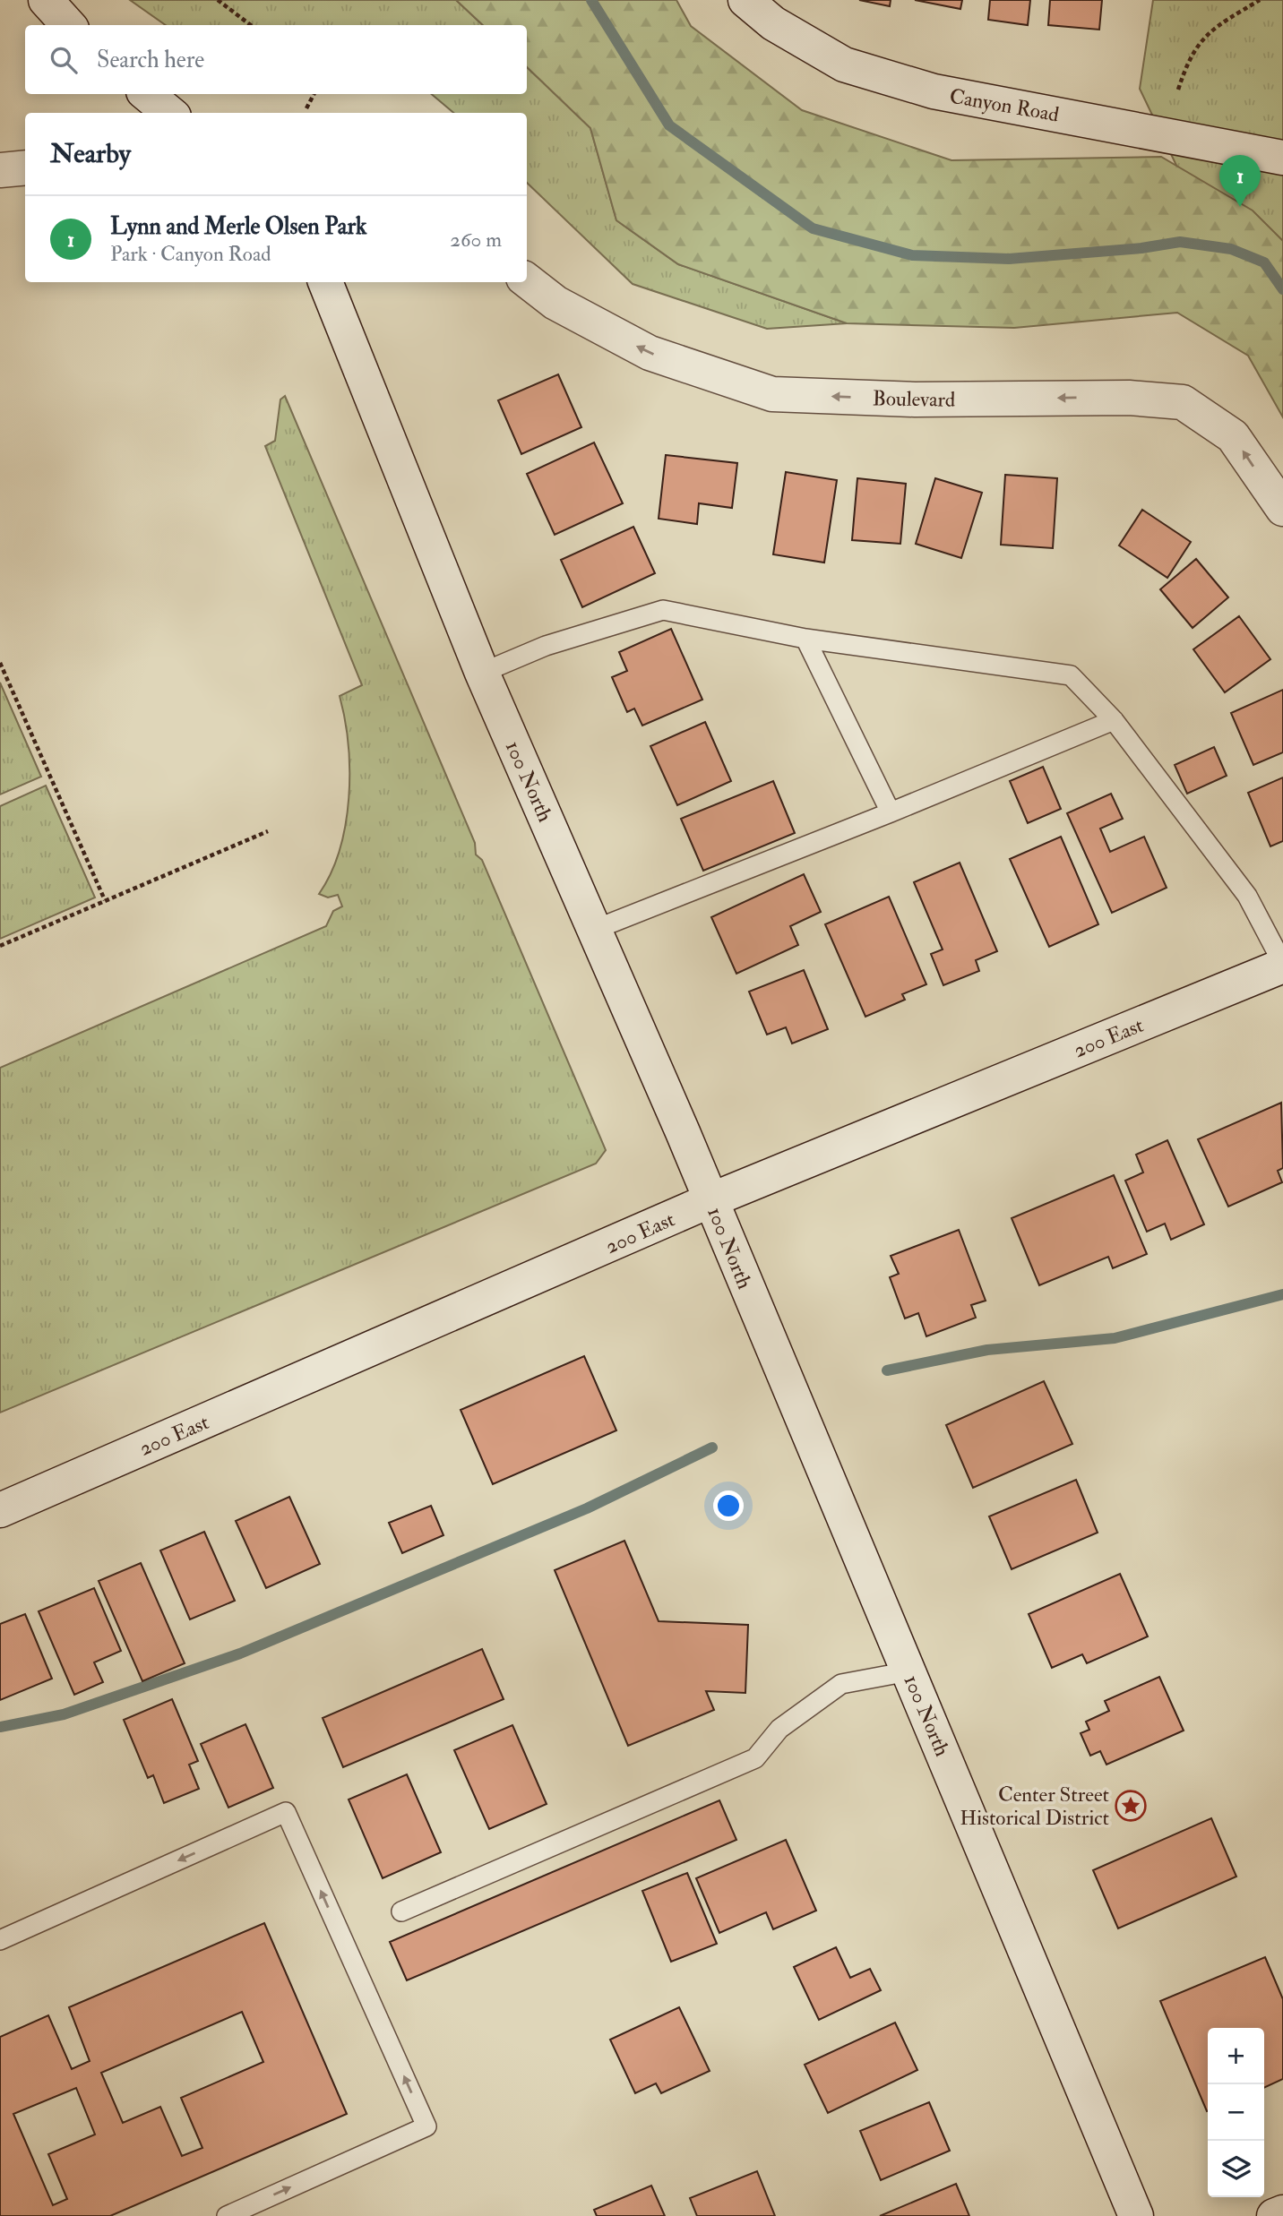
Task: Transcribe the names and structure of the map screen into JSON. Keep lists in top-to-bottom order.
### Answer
{
  "streets": {
    "street": [
      "Canyon Road",
      "Boulevard",
      "100 North",
      "200 East"
    ]
  },
  "crossings": [
    ["100 North", "200 East"]
  ],
  "one_way": ["Boulevard"],
  "places": {
    "place": ["Center Street Historical District"]
  },
  "page": {
    "search": "Search here",
    "heading": "Nearby",
    "pins": "1",
    "list": [
      {
        "mark": "1",
        "name": "Lynn and Merle Olsen Park",
        "note": "Park · Canyon Road",
        "value": "260 m"
      }
    ],
    "map_buttons": ["+", "−"]
  }
}
